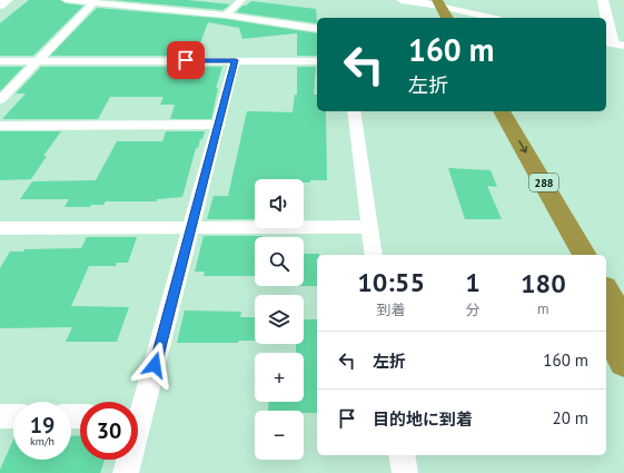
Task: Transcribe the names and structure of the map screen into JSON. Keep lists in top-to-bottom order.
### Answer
{
  "streets": {
    "highway": ["288"]
  },
  "page": {
    "turn": ["160 m", "左折"],
    "map_buttons": ["+", "−"],
    "eta": [
      "10:55",
      "到着",
      "1",
      "分",
      "180",
      "m"
    ],
    "list": [
      {
        "name": "左折",
        "value": "160 m"
      },
      {
        "name": "目的地に到着",
        "value": "20 m"
      }
    ],
    "speed": "19 km/h",
    "limit": "30"
  }
}
